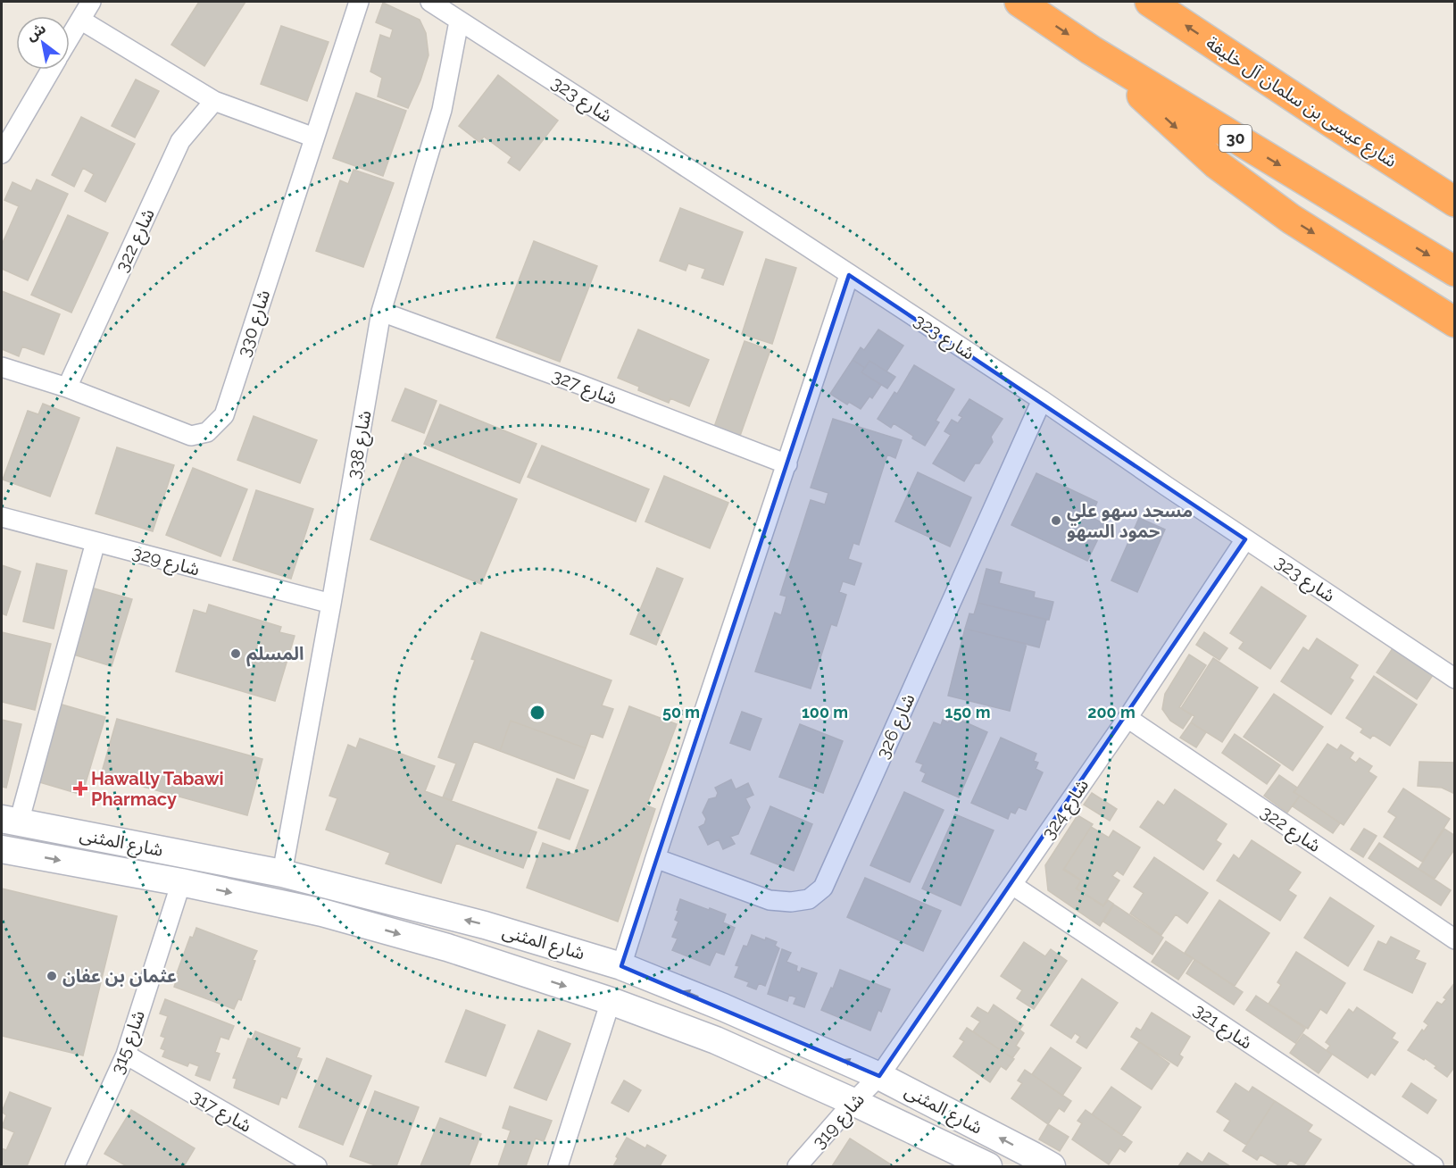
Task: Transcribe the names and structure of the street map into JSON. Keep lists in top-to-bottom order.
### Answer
{
  "streets": {
    "highway": ["شارع عيسى بن سلمان آل خليفة", "30"],
    "street": [
      "شارع 323",
      "شارع 322",
      "شارع 330",
      "شارع 327",
      "شارع 338",
      "شارع 329",
      "شارع 326",
      "شارع 324",
      "شارع المثنى",
      "شارع 321",
      "شارع 315",
      "شارع 317",
      "شارع 319"
    ]
  },
  "crossings": [
    ["شارع 323", "شارع 338"],
    ["شارع 323", "شارع 326"],
    ["شارع 323", "شارع 324"],
    ["شارع 322", "شارع 330"],
    ["شارع 322", "شارع 324"],
    ["شارع 327", "شارع 338"],
    ["شارع 338", "شارع 329"],
    ["شارع 338", "شارع المثنى"],
    ["شارع 324", "شارع المثنى"],
    ["شارع 324", "شارع 321"],
    ["شارع 324", "شارع 319"],
    ["شارع المثنى", "شارع 315"],
    ["شارع المثنى", "شارع 319"],
    ["شارع 315", "شارع 317"]
  ],
  "places": {
    "other": ["مسجد سهو علي حمود السهو", "المسلم", "عثمان بن عفان"],
    "health": ["Hawally Tabawi Pharmacy"]
  },
  "north": "top left",
  "rings": [
    "50 m",
    "100 m",
    "150 m",
    "200 m"
  ]
}
